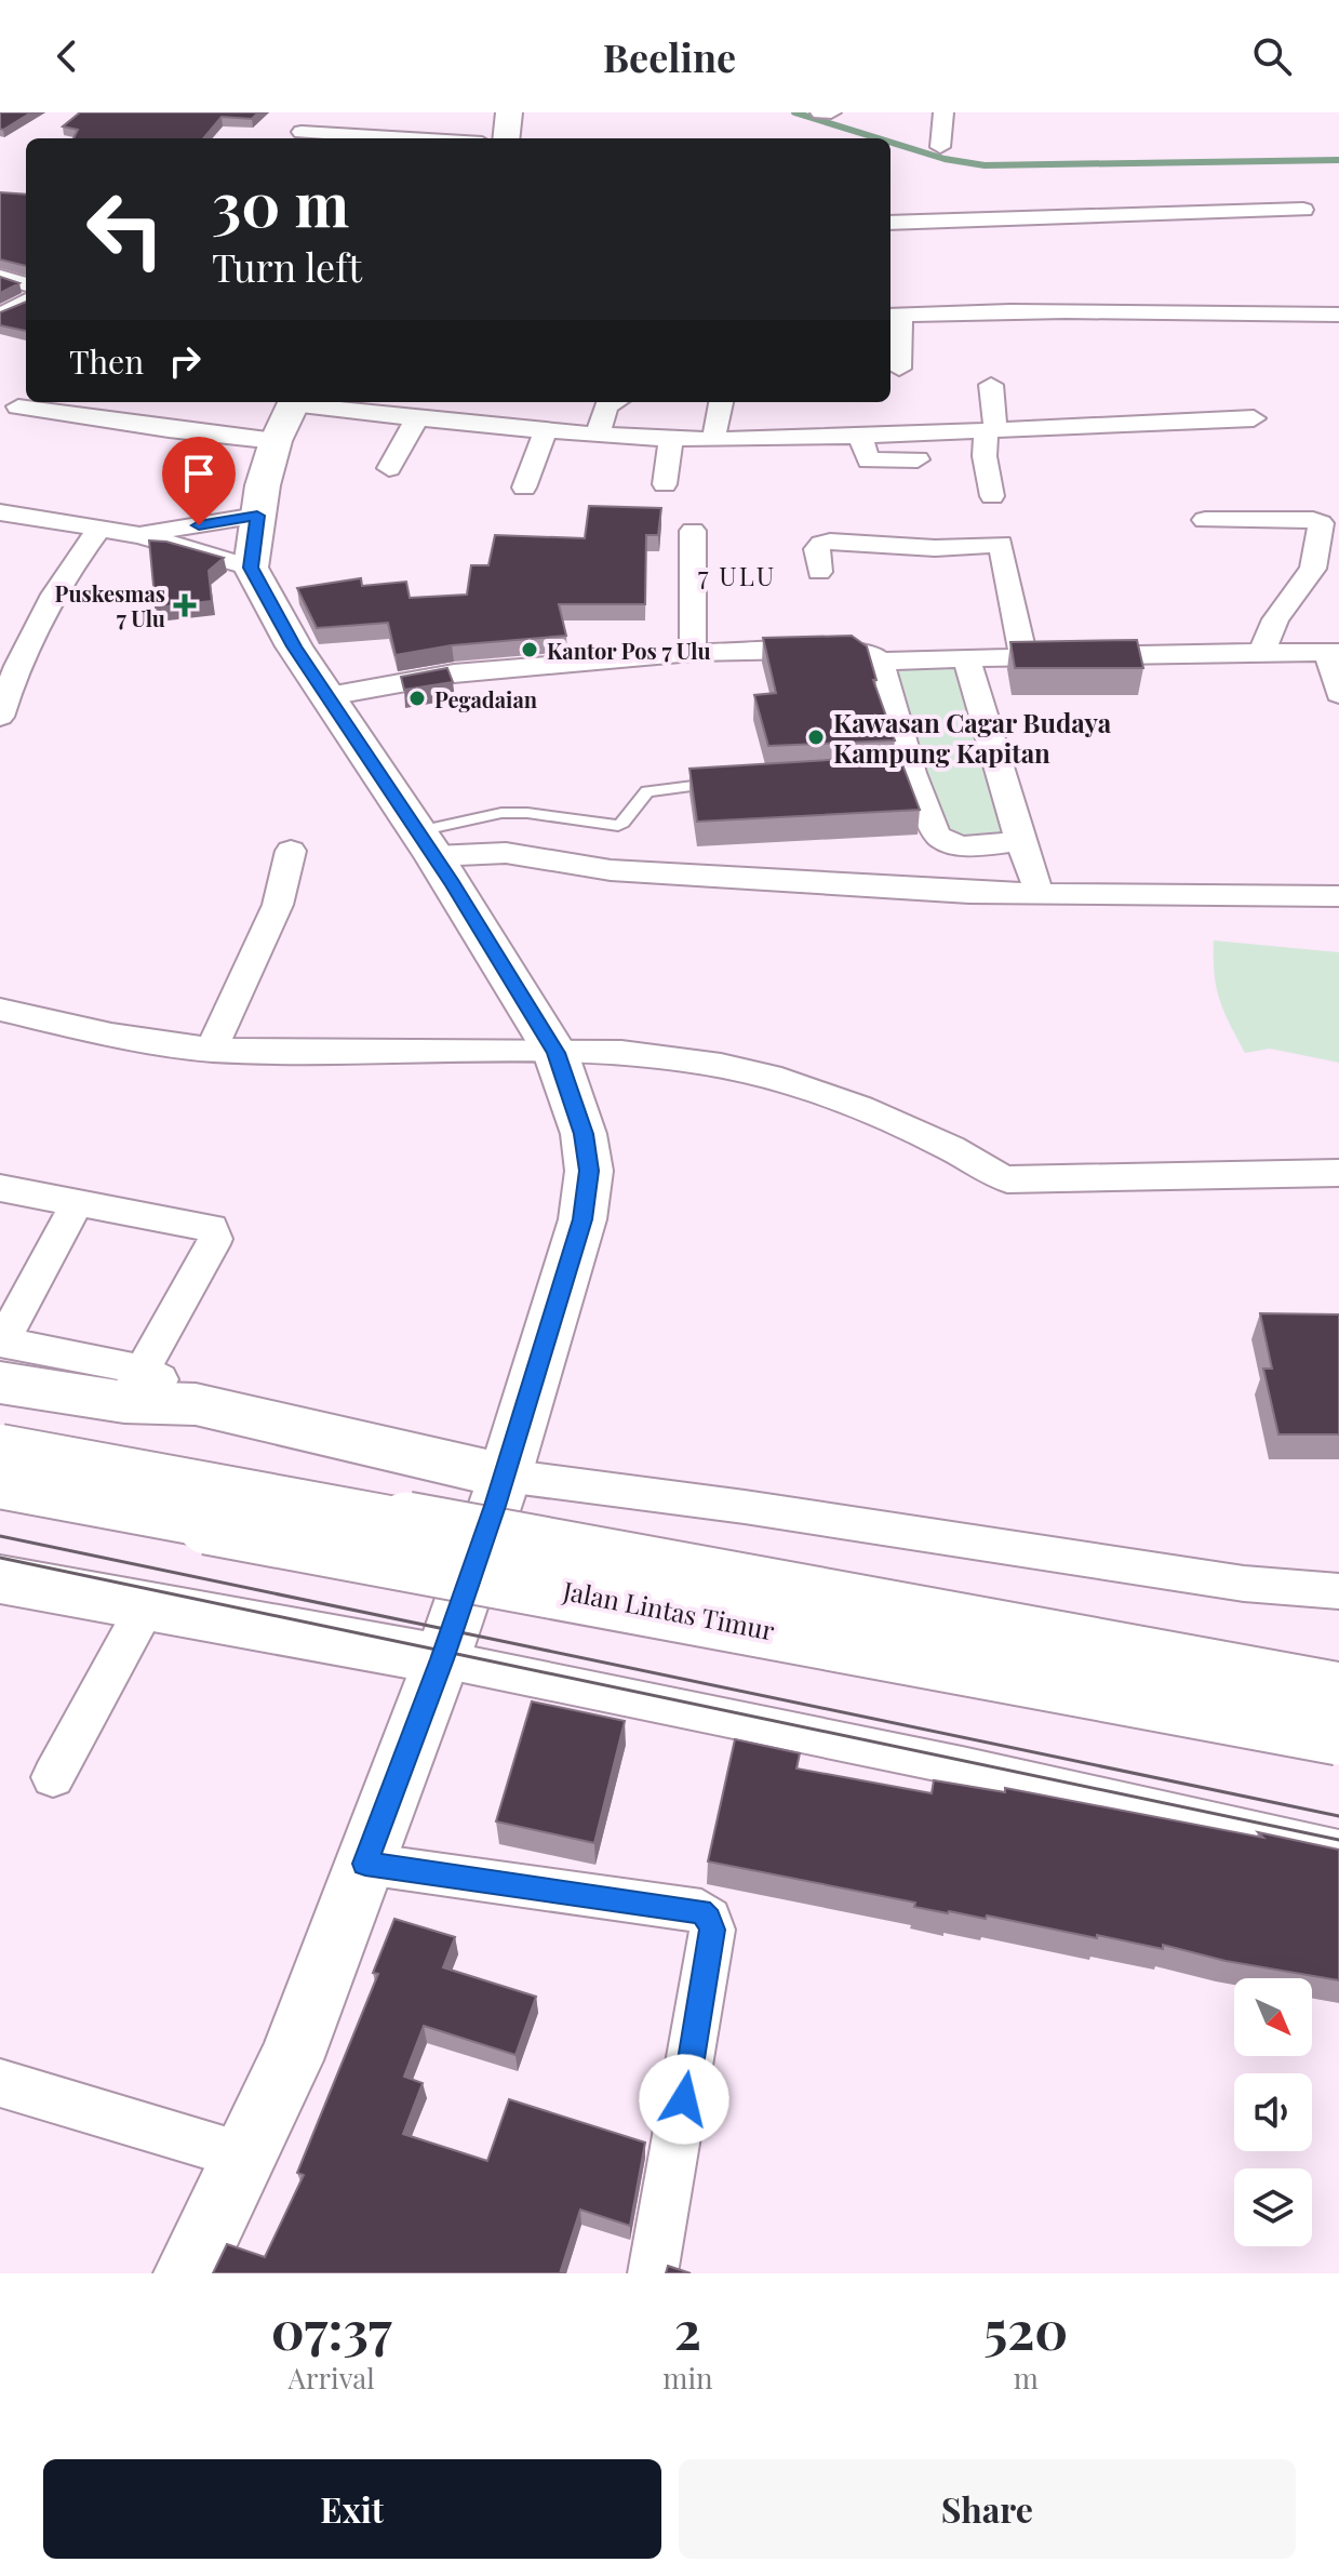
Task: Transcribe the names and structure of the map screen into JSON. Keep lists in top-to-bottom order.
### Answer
{
  "streets": {
    "main road": ["Jalan Lintas Timur"]
  },
  "districts": ["7 ULU"],
  "places": {
    "health": ["Puskesmas 7 Ulu"],
    "other": ["Kantor Pos 7 Ulu", "Pegadaian", "Kawasan Cagar Budaya Kampung Kapitan"]
  },
  "north": "bottom right",
  "page": {
    "header": "Beeline",
    "turn": ["30 m", "Turn left"],
    "then": "Then",
    "eta": [
      "07:37",
      "Arrival",
      "2",
      "min",
      "520",
      "m"
    ],
    "buttons": ["Exit", "Share"]
  }
}
